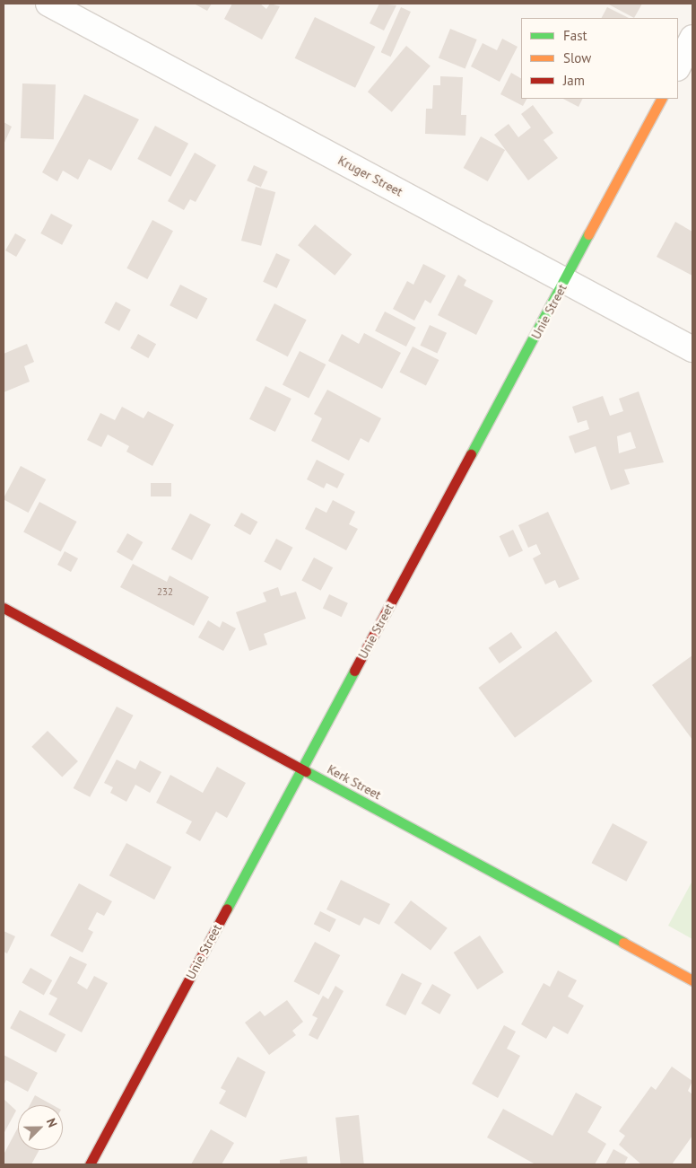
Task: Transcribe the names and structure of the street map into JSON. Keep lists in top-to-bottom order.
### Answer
{
  "streets": {
    "street": ["Kruger Street", "Unie Street", "Kerk Street"]
  },
  "crossings": [
    ["Kruger Street", "Unie Street"],
    ["Unie Street", "Kerk Street"]
  ],
  "house_numbers": ["232"],
  "legend": ["Fast", "Slow", "Jam"],
  "north": "top right"
}
